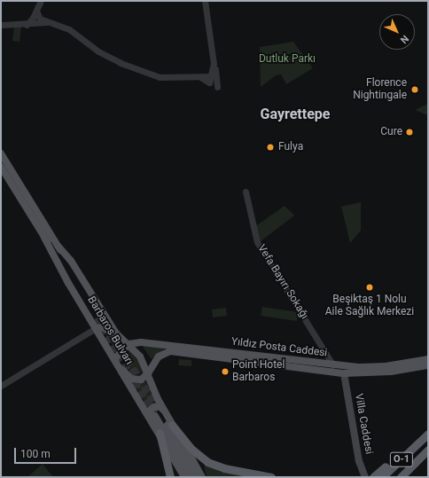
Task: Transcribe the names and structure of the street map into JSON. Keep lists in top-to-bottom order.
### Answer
{
  "streets": {
    "highway": ["O-1"],
    "main road": ["Barbaros Bulvarı", "Yıldız Posta Caddesi", "Villa Caddesi"],
    "street": ["Vefa Bayırı Sokağı"]
  },
  "crossings": [
    ["Vefa Bayırı Sokağı", "Yıldız Posta Caddesi"],
    ["Barbaros Bulvarı", "Yıldız Posta Caddesi"],
    ["Yıldız Posta Caddesi", "Villa Caddesi"]
  ],
  "districts": ["Gayrettepe"],
  "parks": ["Dutluk Parkı"],
  "places": [
    "Florence Nightingale",
    "Cure",
    "Fulya",
    "Beşiktaş 1 Nolu Aile Sağlık Merkezi",
    "Point Hotel Barbaros"
  ],
  "scale_bar": "100 m",
  "north": "bottom right"
}
